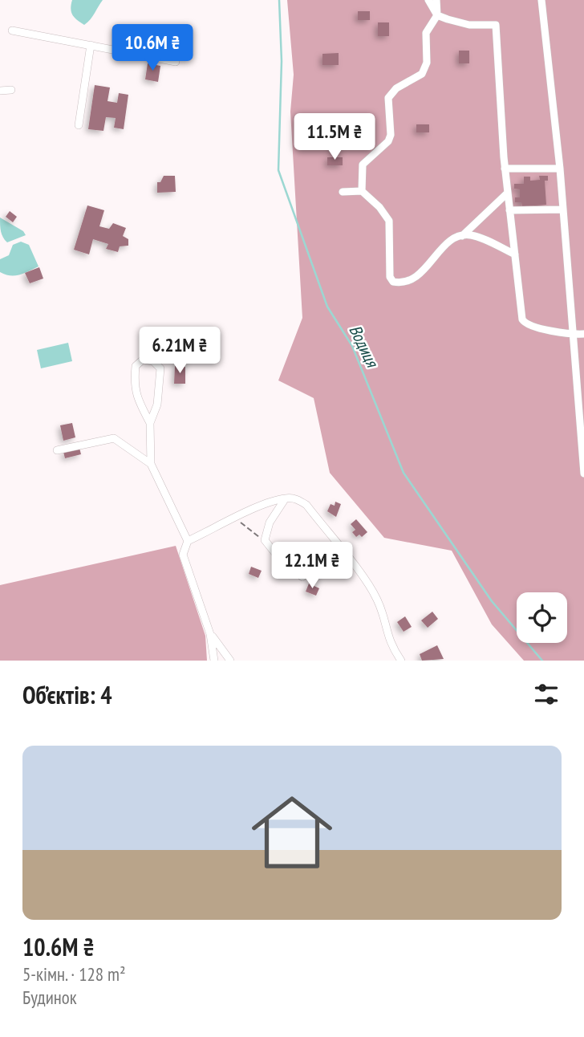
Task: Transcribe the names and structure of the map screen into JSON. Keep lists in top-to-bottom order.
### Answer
{
  "water": ["Водиця"],
  "page": {
    "price": [
      "10.6M ₴",
      "11.5M ₴",
      "6.21M ₴",
      "12.1M ₴"
    ],
    "heading": "Об’єктів: 4",
    "list": [
      {
        "name": "10.6M ₴",
        "note": "5-кімн. · 128 m² · Будинок"
      }
    ]
  }
}
